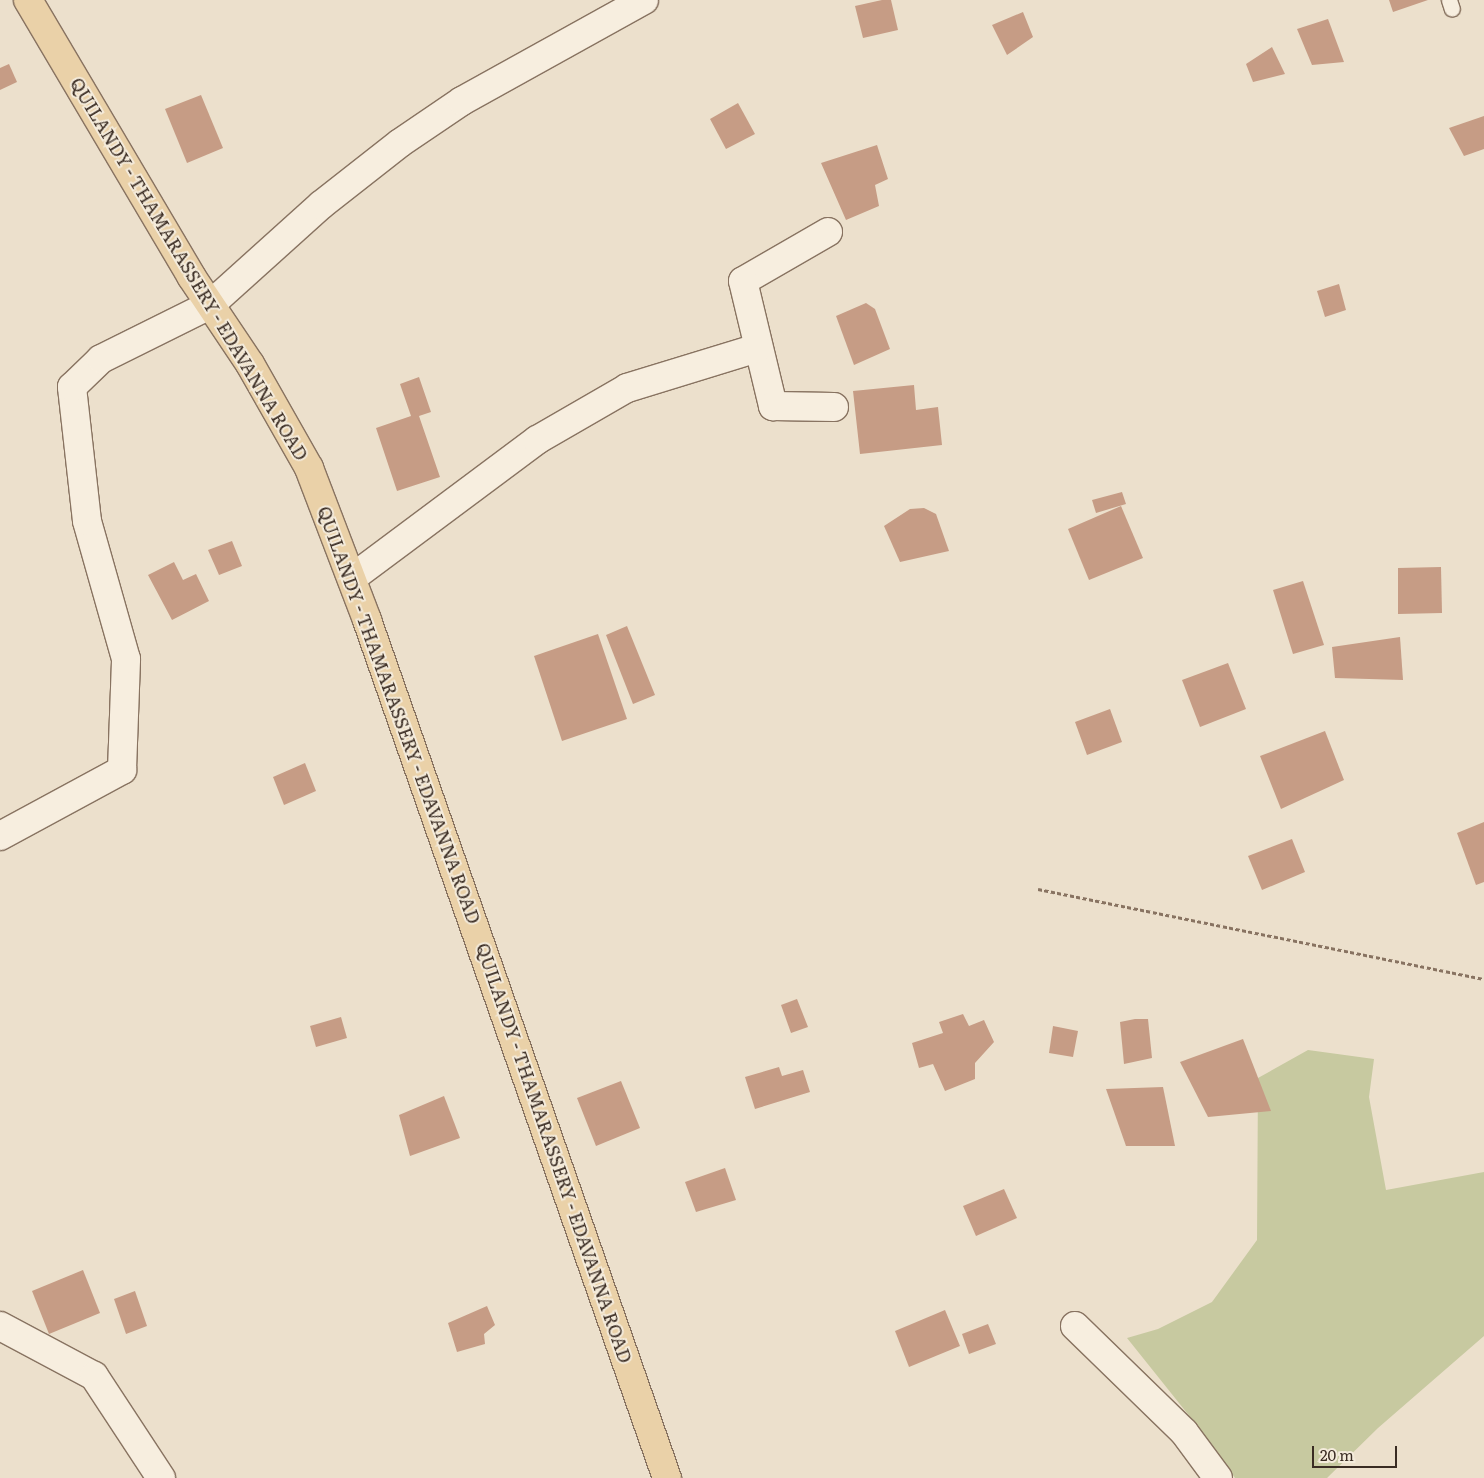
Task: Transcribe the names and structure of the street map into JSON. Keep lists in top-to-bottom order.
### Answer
{
  "streets": {
    "main road": ["QUILANDY - THAMARASSERY - EDAVANNA ROAD"]
  },
  "scale_bar": "20 m"
}
